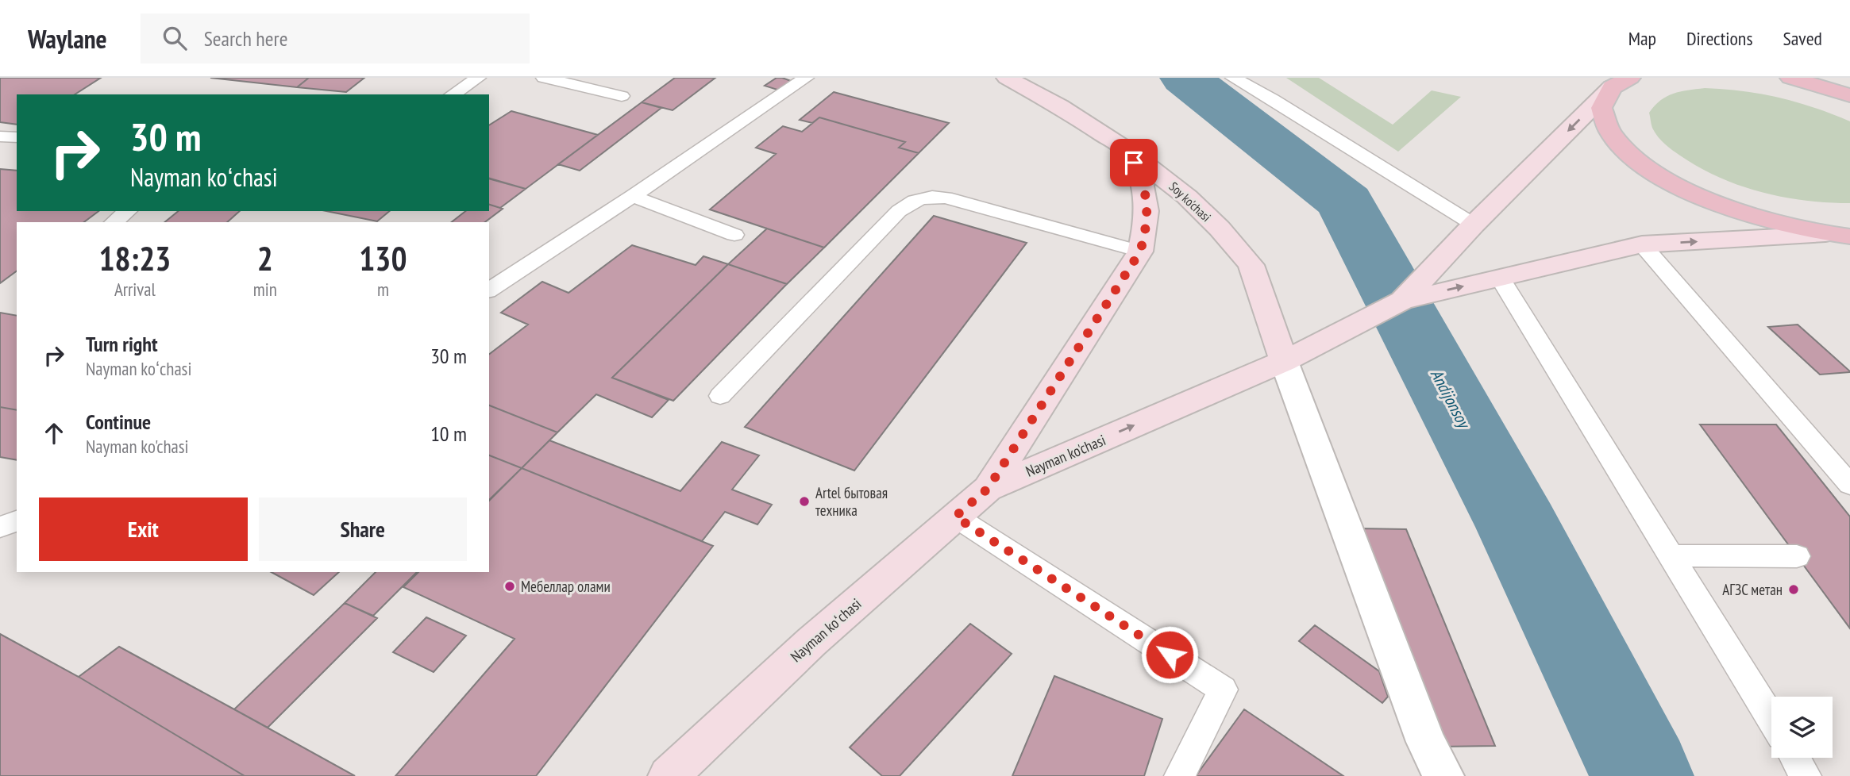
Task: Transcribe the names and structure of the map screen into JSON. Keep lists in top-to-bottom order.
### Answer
{
  "streets": {
    "main road": ["Soy ko'chasi", "Nayman ko'chasi", "Nayman koʻchasi"]
  },
  "crossings": [
    ["Soy ko'chasi", "Nayman ko'chasi"],
    ["Nayman ko'chasi", "Nayman koʻchasi"]
  ],
  "one_way": ["Nayman ko'chasi"],
  "water": ["Andijonsoy"],
  "places": ["Artel бытовая техника", "Мебеллар олами", "АГЗС метан"],
  "page": {
    "header": "Waylane",
    "search": "Search here",
    "nav": ["Map", "Directions", "Saved"],
    "turn": ["30 m", "Nayman koʻchasi"],
    "eta": [
      "18:23",
      "Arrival",
      "2",
      "min",
      "130",
      "m"
    ],
    "list": [
      {
        "name": "Turn right",
        "note": "Nayman koʻchasi",
        "value": "30 m"
      },
      {
        "name": "Continue",
        "note": "Nayman ko'chasi",
        "value": "10 m"
      }
    ],
    "buttons": ["Exit", "Share"]
  }
}
